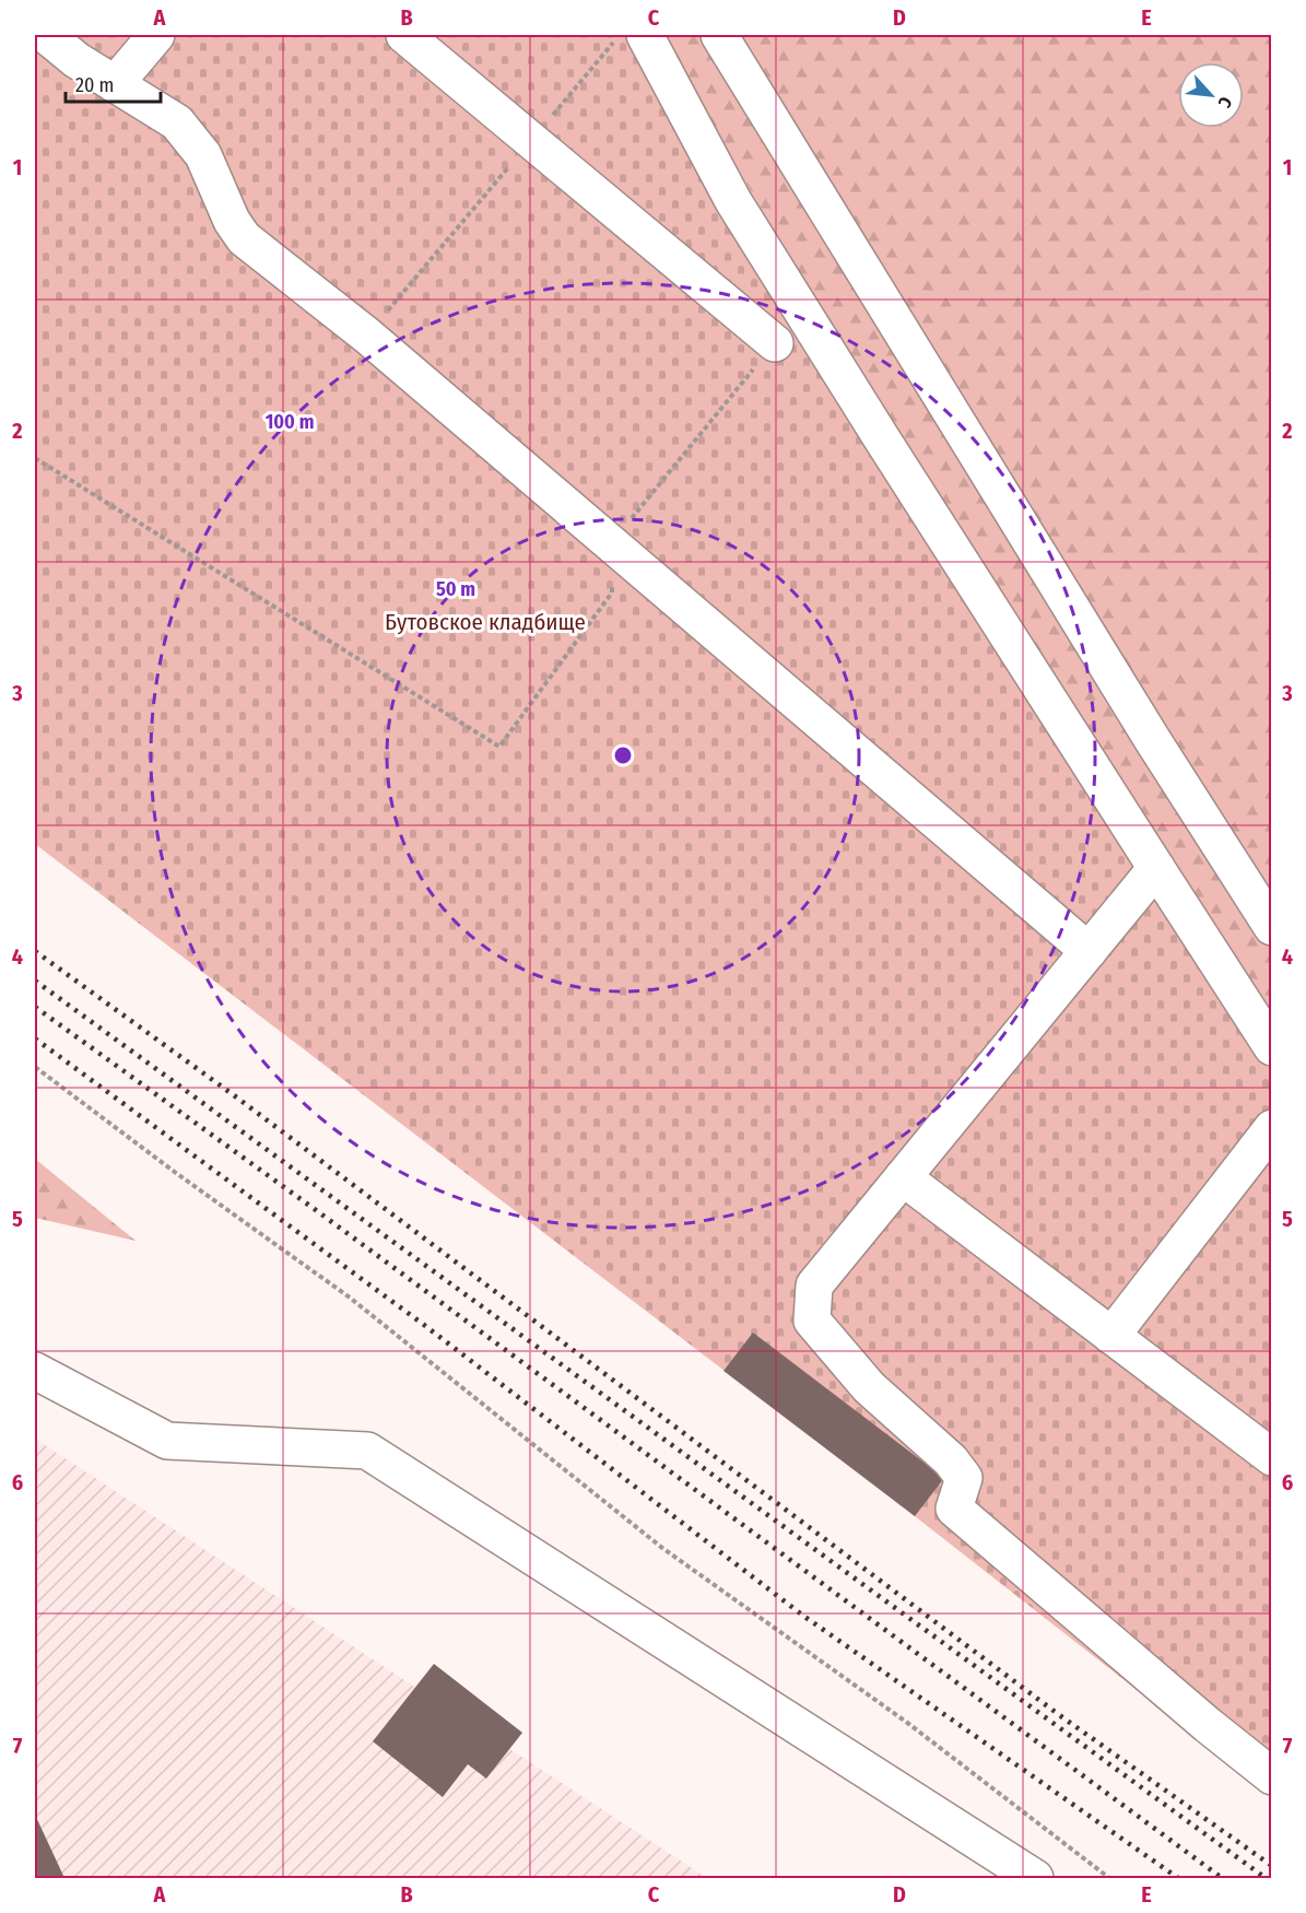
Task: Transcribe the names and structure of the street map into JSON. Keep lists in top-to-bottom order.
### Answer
{
  "parks": ["Бутовское кладбище"],
  "scale_bar": "20 m",
  "north": "bottom right",
  "grid": {
    "columns": [
      "A",
      "B",
      "C",
      "D",
      "E"
    ],
    "rows": [
      "1",
      "2",
      "3",
      "4",
      "5",
      "6",
      "7"
    ]
  },
  "rings": ["100 m", "50 m"]
}
